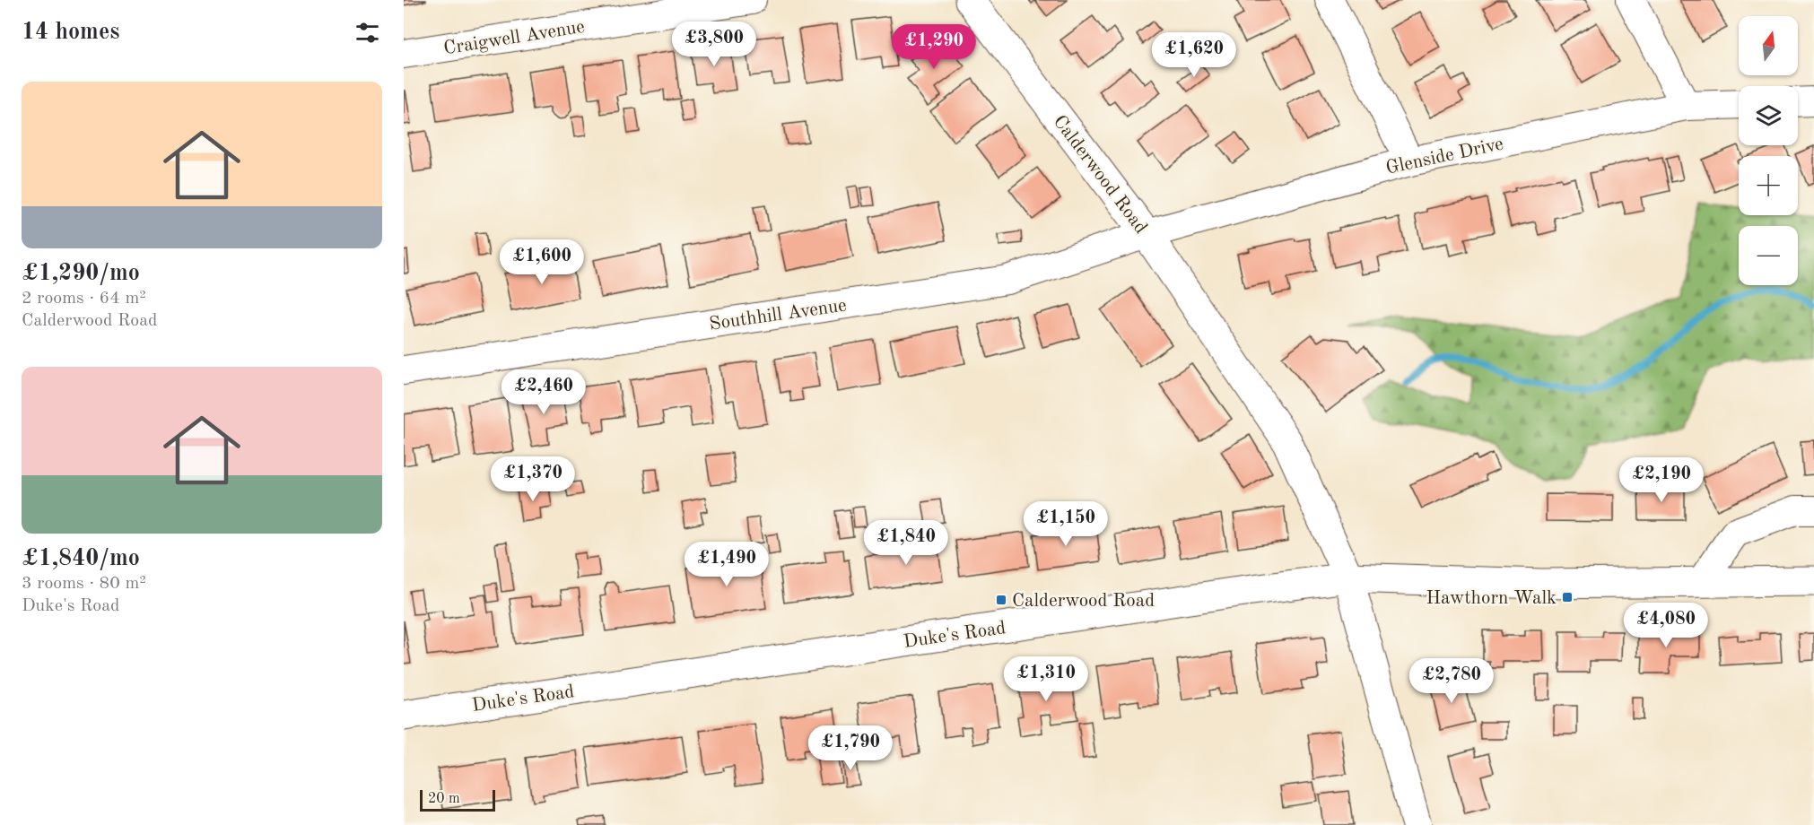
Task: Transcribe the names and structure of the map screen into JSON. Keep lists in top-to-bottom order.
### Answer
{
  "streets": {
    "main road": ["Calderwood Road", "Duke's Road"],
    "street": ["Craigwell Avenue", "Glenside Drive", "Southhill Avenue"]
  },
  "crossings": [
    ["Glenside Drive", "Calderwood Road"],
    ["Glenside Drive", "Southhill Avenue"],
    ["Calderwood Road", "Southhill Avenue"],
    ["Calderwood Road", "Duke's Road"]
  ],
  "places": {
    "transit": ["Hawthorn Walk", "Calderwood Road"]
  },
  "scale_bar": "20 m",
  "north": "top",
  "page": {
    "heading": "14 homes",
    "map_buttons": ["+", "−"],
    "price": [
      "£3,800",
      "£1,290",
      "£1,620",
      "£1,600",
      "£2,460",
      "£1,370",
      "£2,190",
      "£1,150",
      "£1,840",
      "£1,490",
      "£4,080",
      "£1,310",
      "£2,780",
      "£1,790"
    ],
    "list": [
      {
        "name": "£1,290/mo",
        "note": "2 rooms · 64 m² · Calderwood Road"
      },
      {
        "name": "£1,840/mo",
        "note": "3 rooms · 80 m² · Duke's Road"
      }
    ],
    "scale": "20 m"
  }
}
